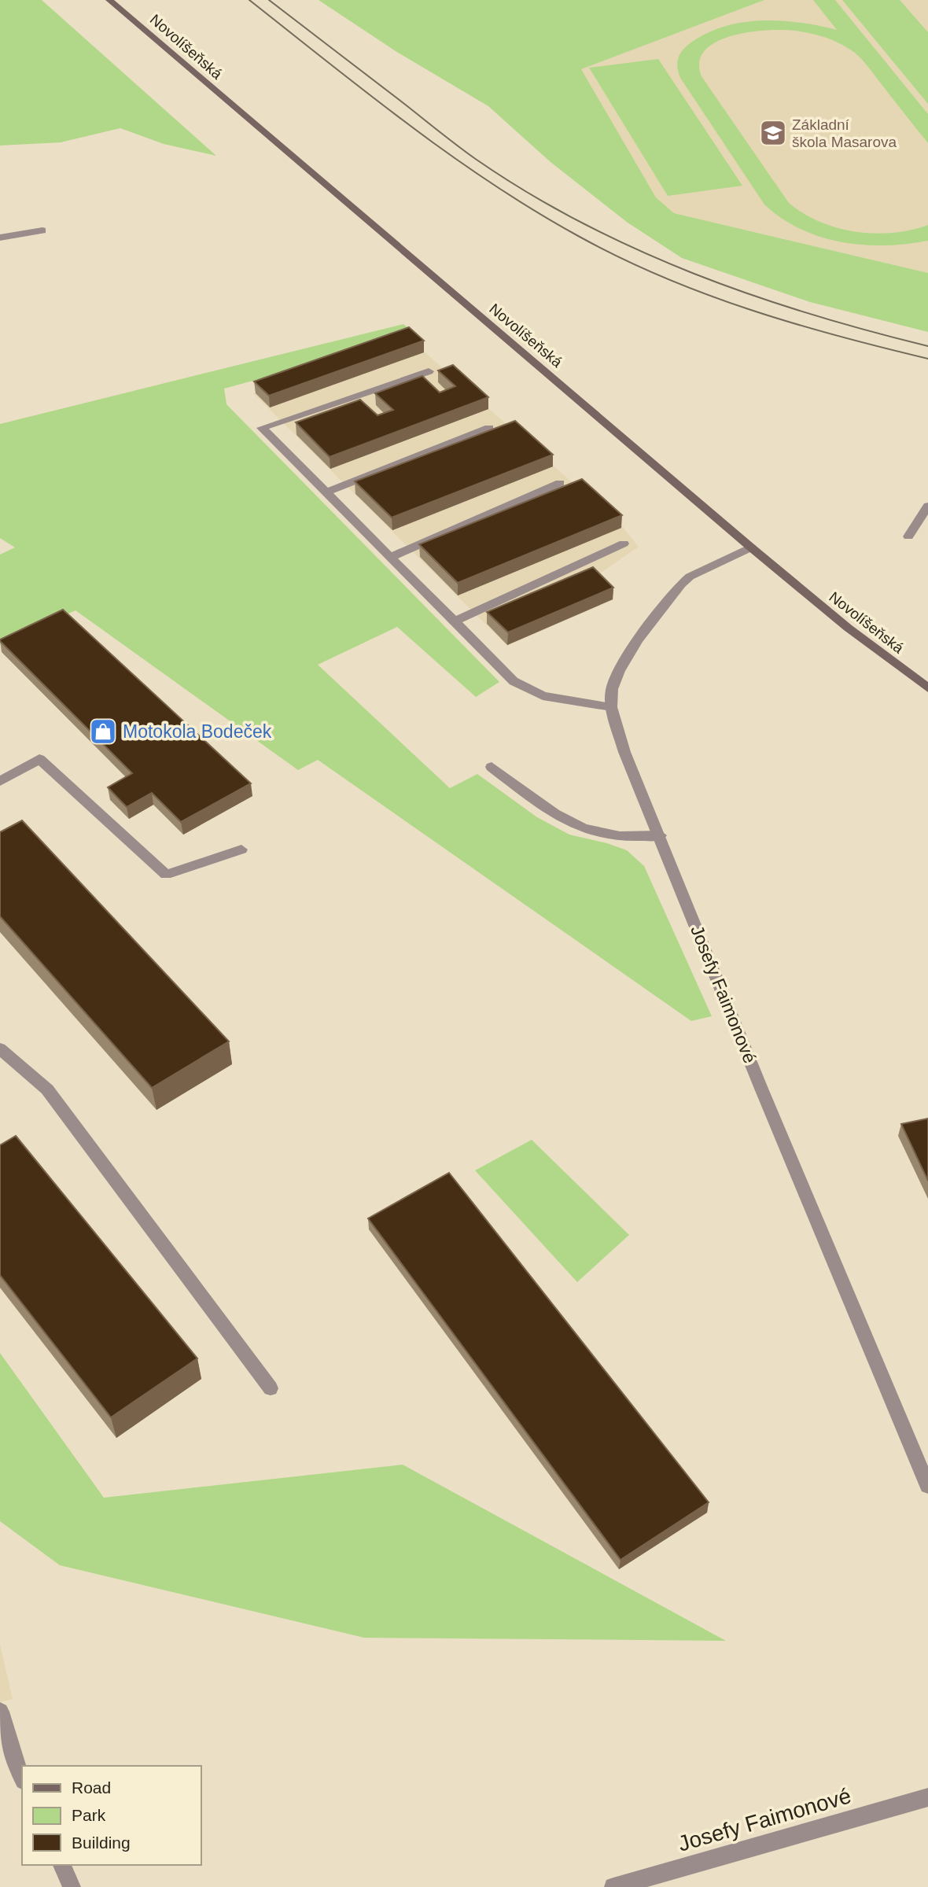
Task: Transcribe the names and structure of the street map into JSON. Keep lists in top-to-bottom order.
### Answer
{
  "streets": {
    "street": ["Novolíšeňská", "Josefy Faimonové"]
  },
  "crossings": [
    ["Novolíšeňská", "Josefy Faimonové"]
  ],
  "places": {
    "school or university": ["Základní škola Masarova"],
    "shop": ["Motokola Bodeček"]
  },
  "legend": ["Road", "Park", "Building"]
}
